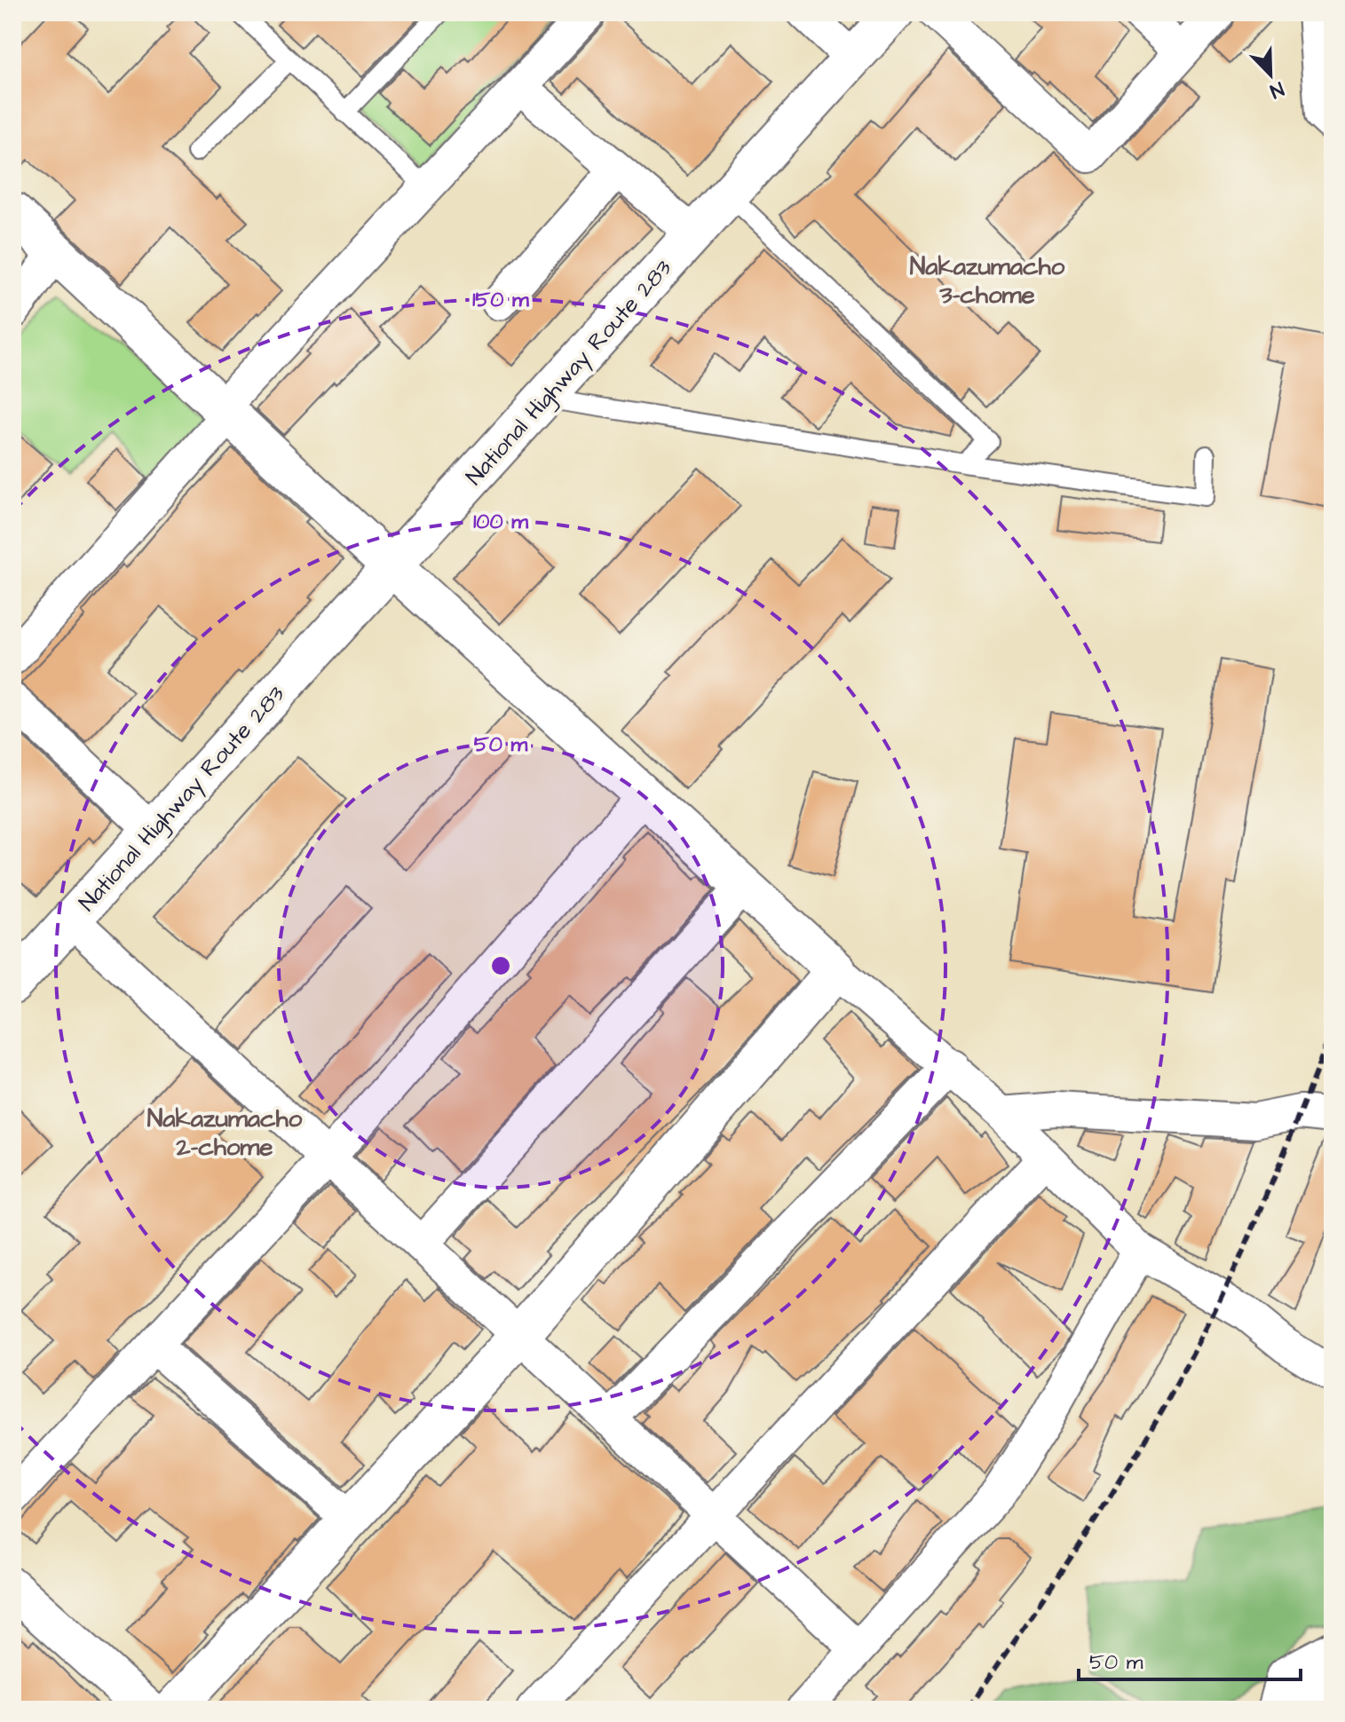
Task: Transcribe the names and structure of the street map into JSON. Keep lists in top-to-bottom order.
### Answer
{
  "streets": {
    "main road": ["National Highway Route 283"]
  },
  "districts": ["Nakazumacho 3-chome", "Nakazumacho 2-chome"],
  "scale_bar": "50 m",
  "north": "bottom right",
  "rings": ["150 m", "100 m", "50 m"]
}
